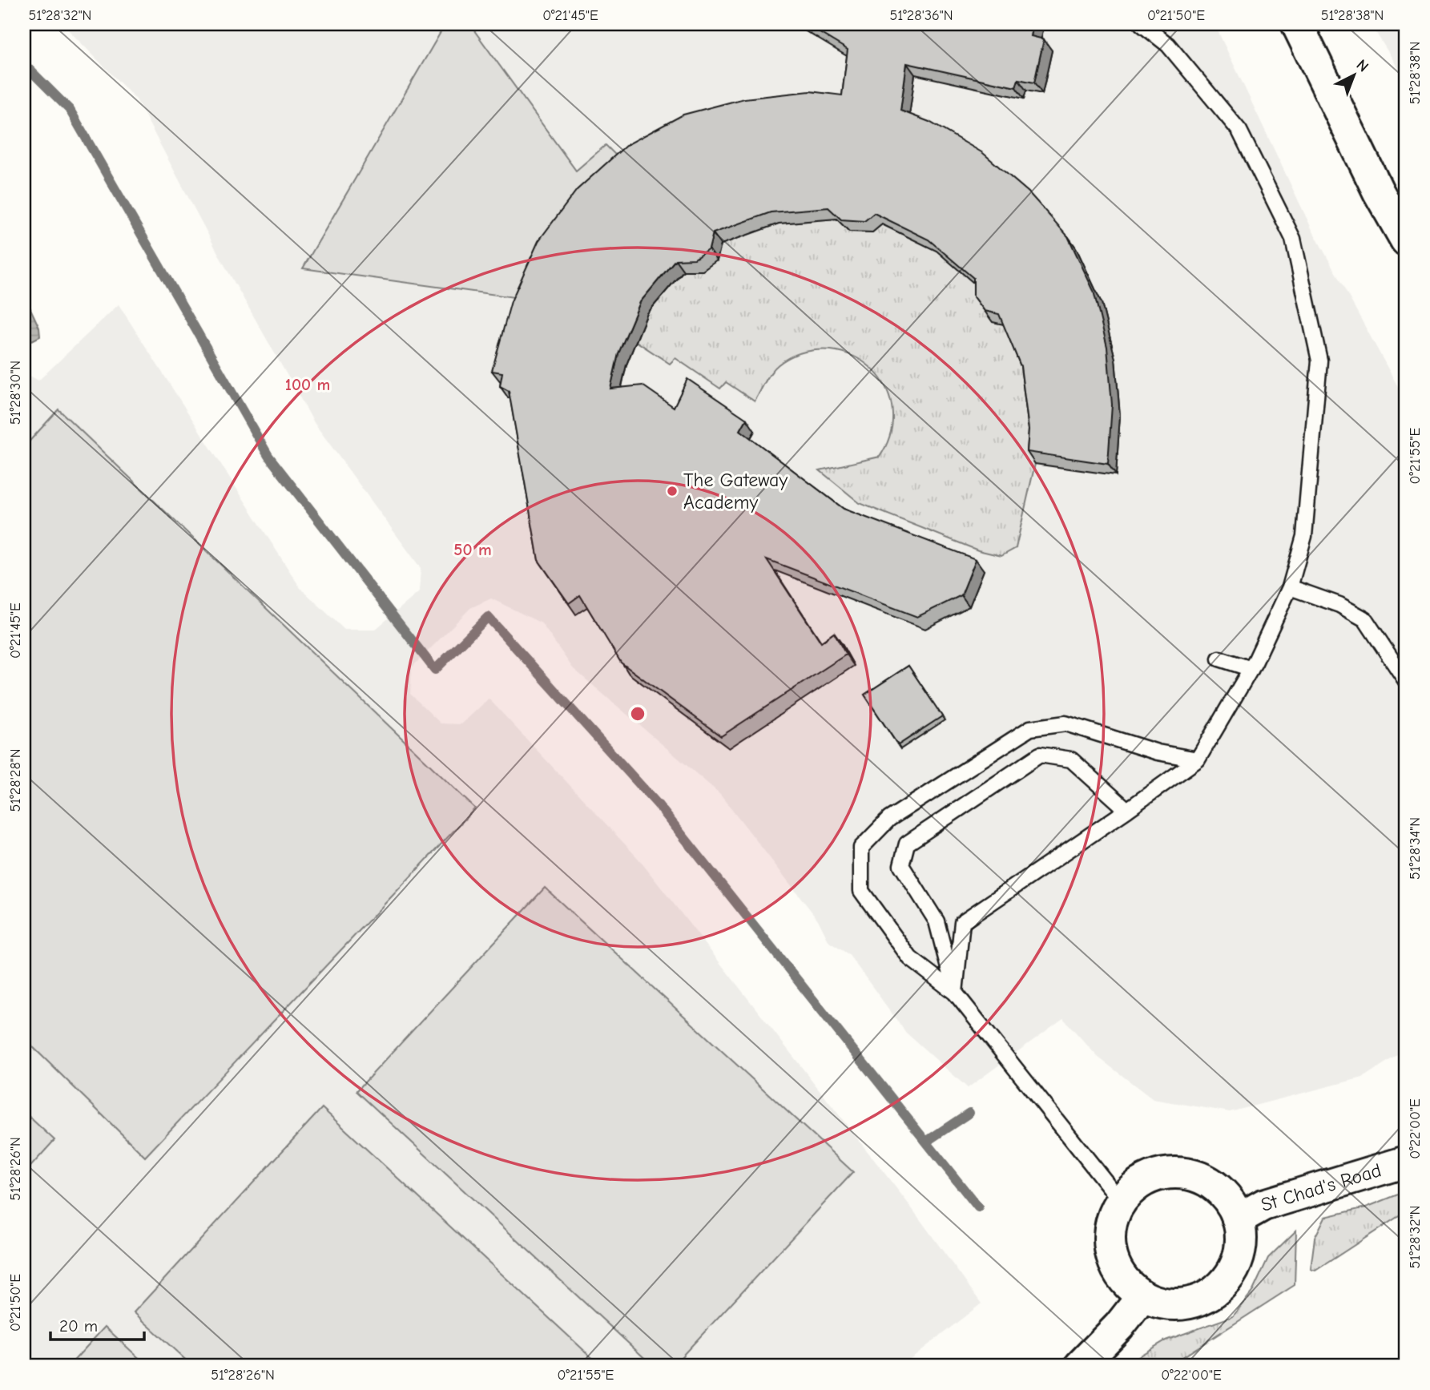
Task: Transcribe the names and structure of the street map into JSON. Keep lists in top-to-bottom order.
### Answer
{
  "streets": {
    "main road": ["St Chad's Road"]
  },
  "places": ["The Gateway Academy"],
  "scale_bar": "20 m",
  "north": "top right",
  "coordinates": [
    "51°28'32\"N",
    "0°21'45\"E",
    "51°28'36\"N",
    "0°21'50\"E",
    "51°28'38\"N",
    "51°28'30\"N",
    "0°21'55\"E",
    "51°28'28\"N",
    "51°28'34\"N",
    "0°22'00\"E",
    "51°28'26\"N"
  ],
  "rings": ["100 m", "50 m"]
}
